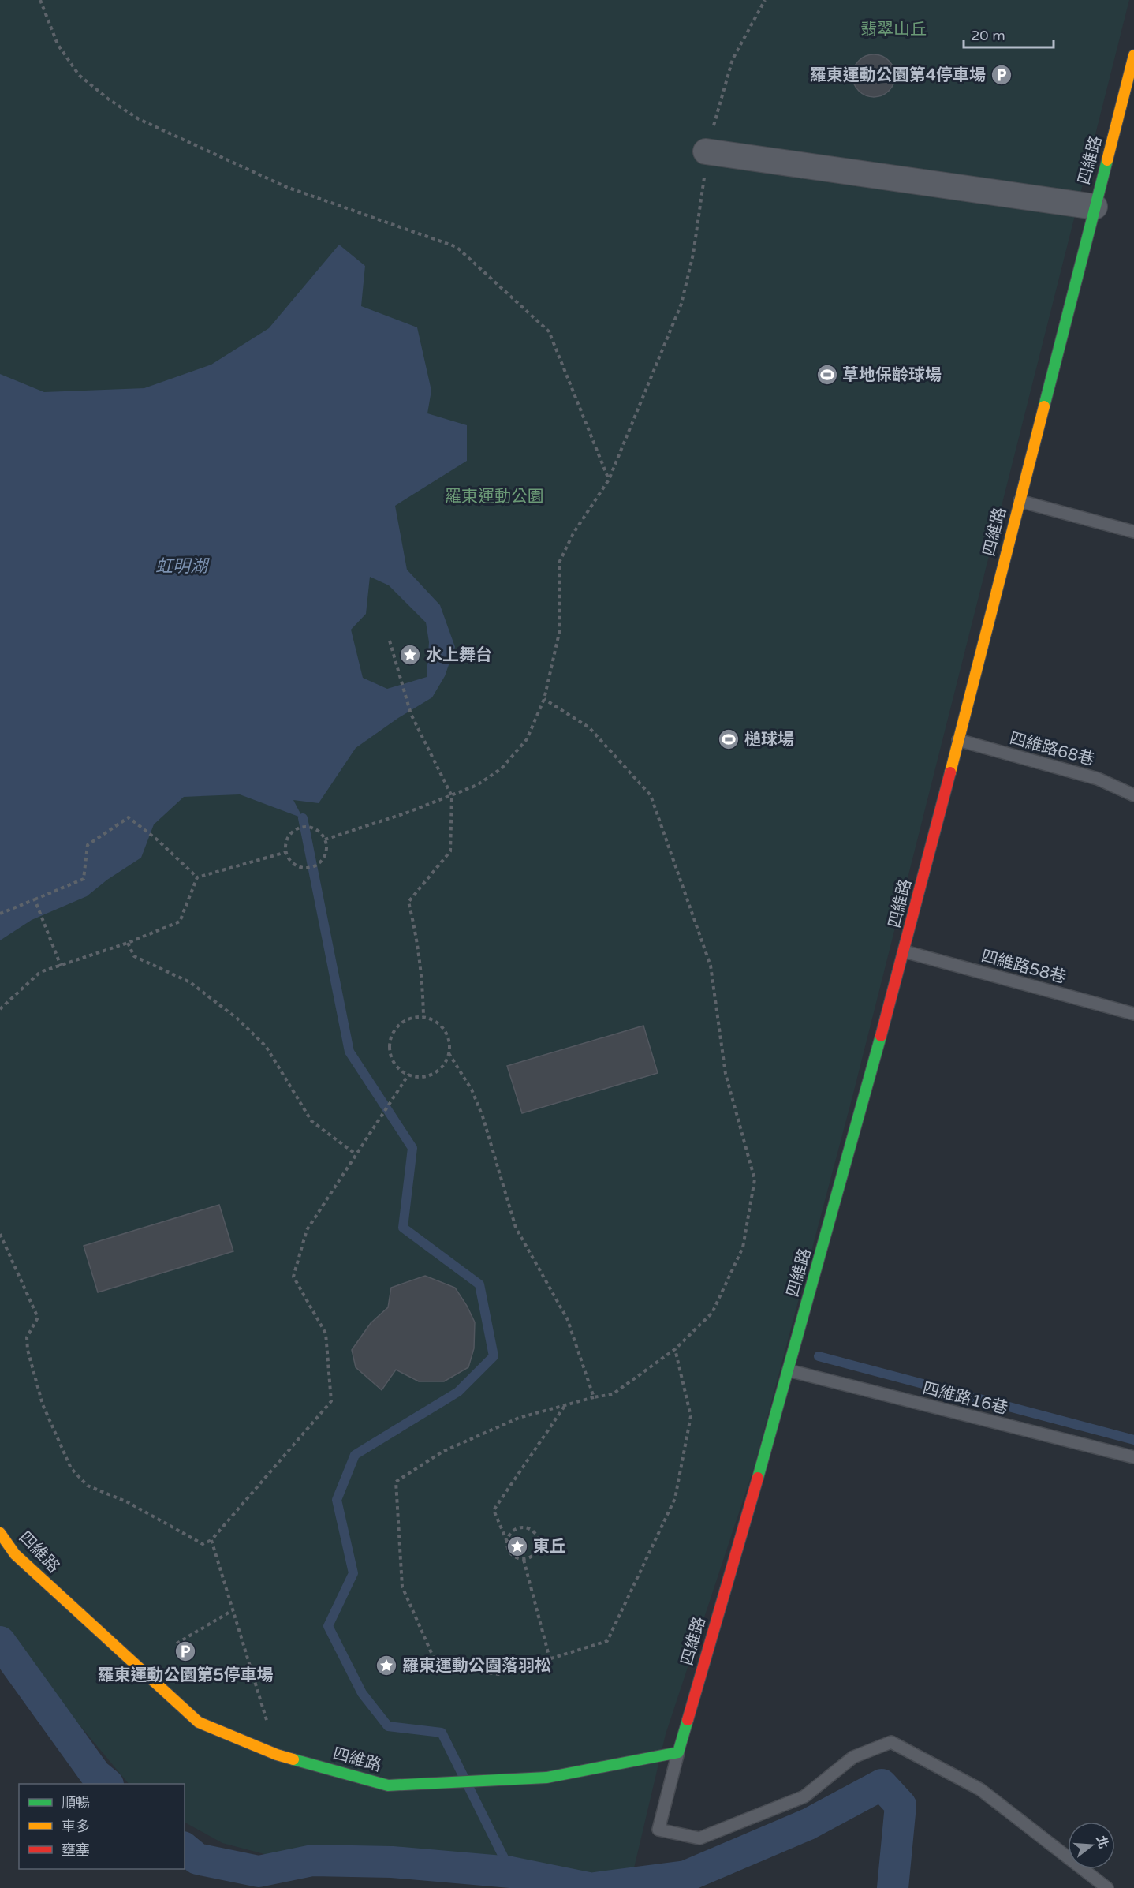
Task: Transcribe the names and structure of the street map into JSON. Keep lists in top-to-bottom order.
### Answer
{
  "streets": {
    "street": ["四維路"],
    "lane": ["四維路68巷", "四維路58巷", "四維路16巷"]
  },
  "crossings": [
    ["四維路", "四維路68巷"],
    ["四維路", "四維路58巷"],
    ["四維路", "四維路16巷"]
  ],
  "water": ["虹明湖"],
  "parks": ["翡翠山丘", "羅東運動公園"],
  "places": {
    "parking": ["羅東運動公園第4停車場", "羅東運動公園第5停車場"],
    "sports": ["草地保齡球場", "槌球場"],
    "place": ["水上舞台", "東丘", "羅東運動公園落羽松"]
  },
  "legend": ["順暢", "車多", "壅塞"],
  "scale_bar": "20 m",
  "north": "right"
}
